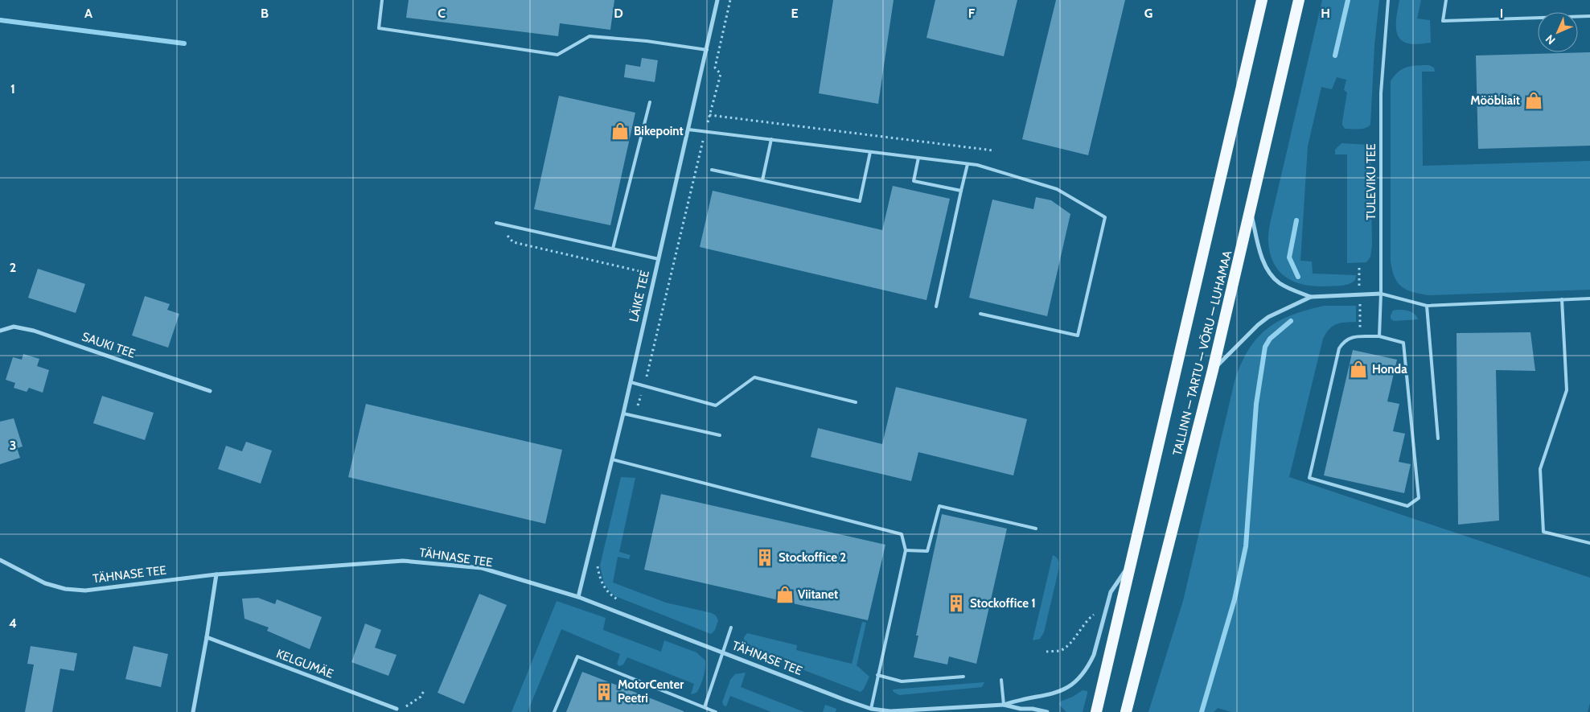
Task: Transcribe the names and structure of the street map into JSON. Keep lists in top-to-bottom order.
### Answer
{
  "streets": {
    "highway": ["TALLINN — TARTU — VÕRU — LUHAMAA"],
    "street": [
      "LÄIKE TEE",
      "SAUKI TEE",
      "TÄHNASE TEE",
      "KELGUMÄE"
    ],
    "lane": ["TULEVIKU TEE"]
  },
  "crossings": [
    ["LÄIKE TEE", "TÄHNASE TEE"]
  ],
  "places": {
    "shop": [
      "Mööbliait",
      "Bikepoint",
      "Honda",
      "Viitanet"
    ],
    "building": ["Stockoffice 2", "Stockoffice 1", "MotorCenter Peetri"]
  },
  "north": "bottom left",
  "grid": {
    "columns": [
      "A",
      "B",
      "C",
      "D",
      "E",
      "F",
      "G",
      "H",
      "I"
    ],
    "rows": [
      "1",
      "2",
      "3",
      "4"
    ]
  }
}
